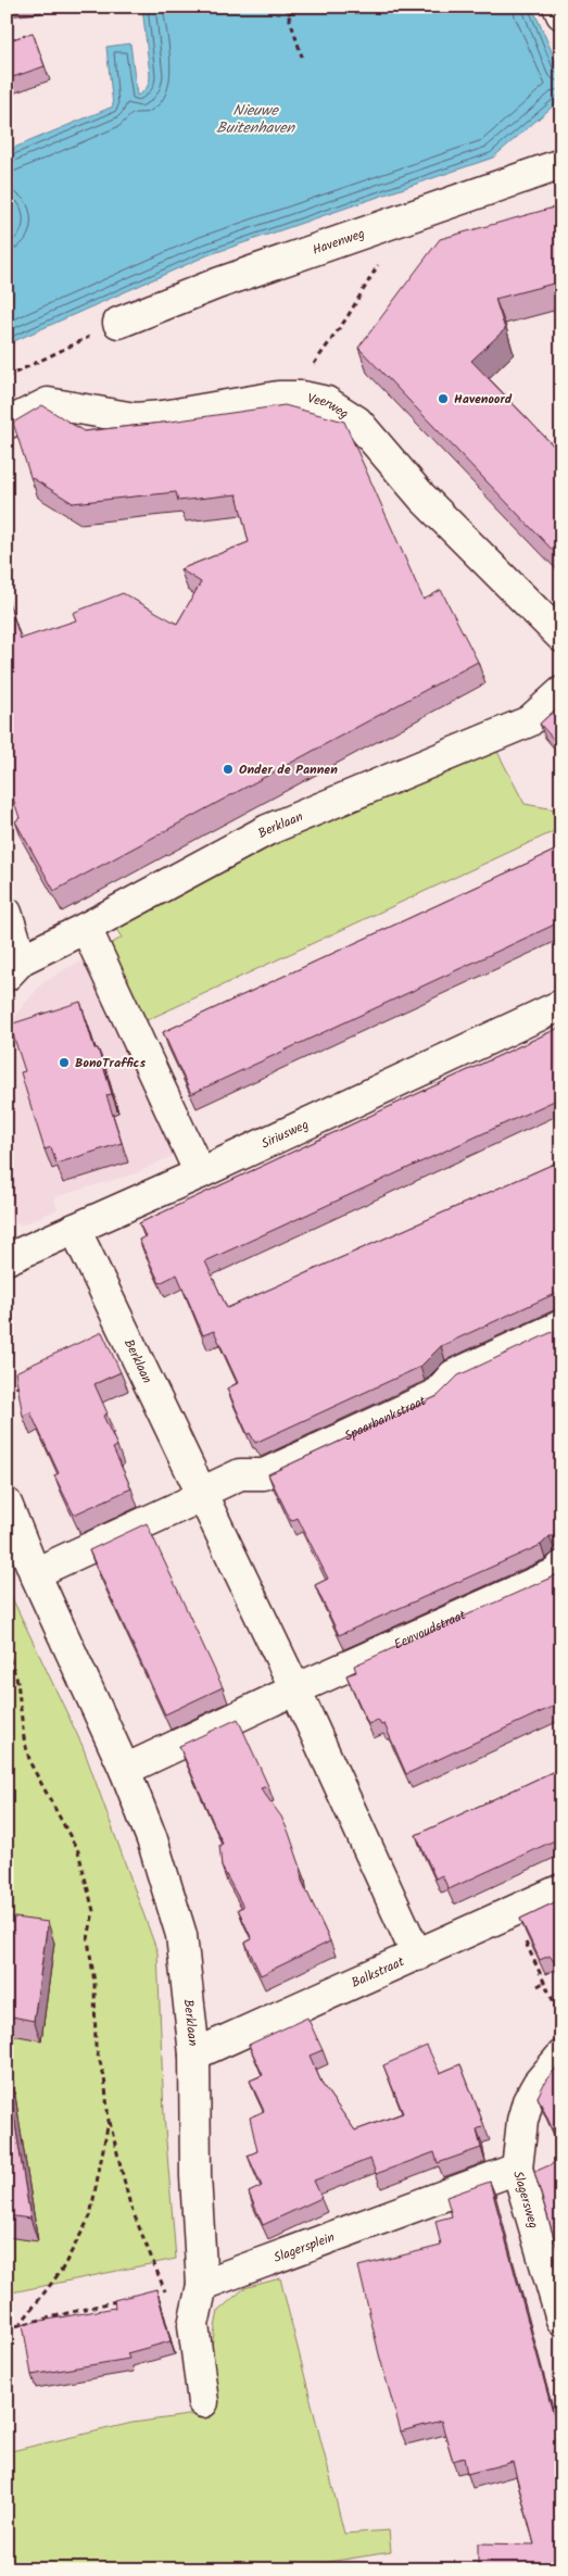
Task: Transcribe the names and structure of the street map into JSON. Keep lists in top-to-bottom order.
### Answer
{
  "streets": {
    "street": [
      "Havenweg",
      "Veerweg",
      "Berklaan",
      "Siriusweg",
      "Spaarbankstraat",
      "Eenvoudstraat",
      "Balkstraat",
      "Slagersweg",
      "Slagersplein"
    ]
  },
  "crossings": [
    ["Berklaan", "Siriusweg"],
    ["Berklaan", "Spaarbankstraat"],
    ["Berklaan", "Eenvoudstraat"],
    ["Berklaan", "Balkstraat"],
    ["Berklaan", "Slagersplein"],
    ["Slagersweg", "Slagersplein"]
  ],
  "water": ["Nieuwe Buitenhaven"],
  "places": ["Havenoord", "Onder de Pannen", "BonoTraffics"]
}
